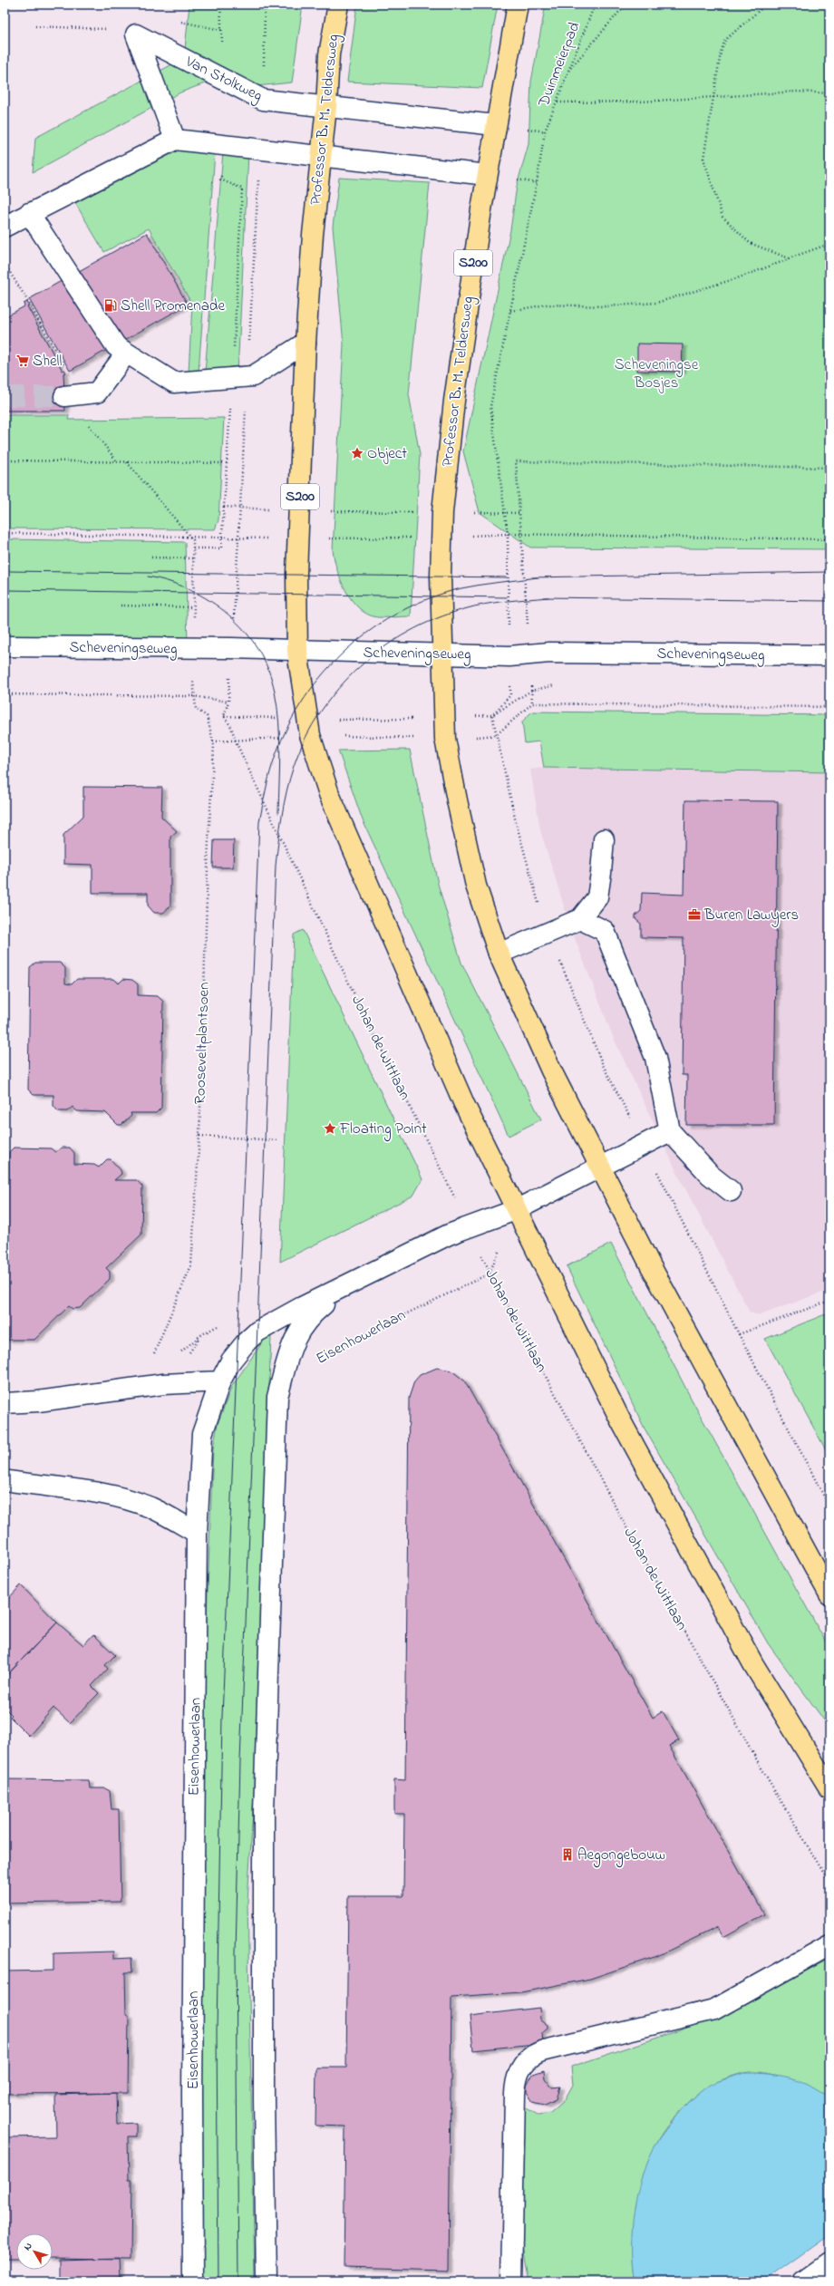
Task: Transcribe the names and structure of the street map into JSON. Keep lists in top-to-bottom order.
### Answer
{
  "streets": {
    "main road": ["Professor B. M. Teldersweg", "S200"],
    "street": ["Van Stolkweg", "Scheveningseweg", "Eisenhowerlaan"],
    "path": ["Duinmeierpad", "Rooseveltplantsoen", "Johan de Wittlaan"]
  },
  "crossings": [
    ["Van Stolkweg", "Professor B. M. Teldersweg"],
    ["Professor B. M. Teldersweg", "S200"],
    ["Professor B. M. Teldersweg", "Scheveningseweg"],
    ["S200", "Scheveningseweg"],
    ["S200", "Eisenhowerlaan"],
    ["Johan de Wittlaan", "Eisenhowerlaan"]
  ],
  "parks": ["Scheveningse Bosjes"],
  "places": {
    "fuel station": ["Shell Promenade"],
    "supermarket": ["Shell"],
    "place": ["Object", "Floating Point"],
    "office": ["Buren Lawyers"],
    "building": ["Aegongebouw"]
  },
  "north": "top left"
}
